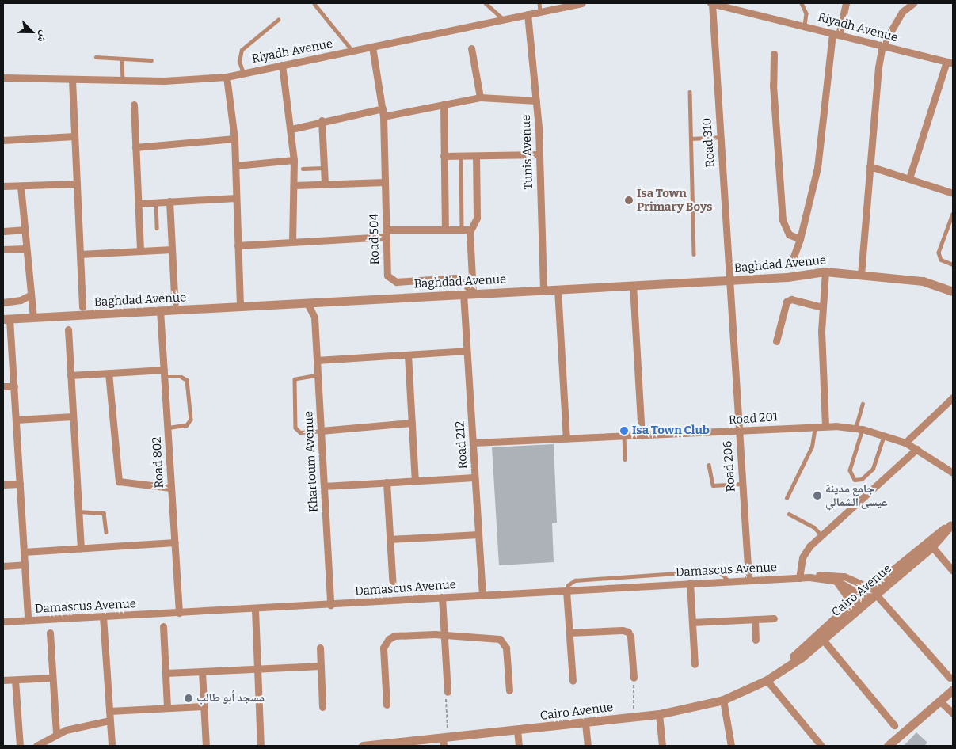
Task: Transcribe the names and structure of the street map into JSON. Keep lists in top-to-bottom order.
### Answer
{
  "streets": {
    "street": [
      "Riyadh Avenue",
      "Road 310",
      "Tunis Avenue",
      "Road 504",
      "Baghdad Avenue",
      "Road 201",
      "Road 212",
      "Khartoum Avenue",
      "Road 802",
      "Road 206",
      "Damascus Avenue",
      "Cairo Avenue"
    ]
  },
  "crossings": [
    ["Riyadh Avenue", "Road 310"],
    ["Riyadh Avenue", "Tunis Avenue"],
    ["Riyadh Avenue", "Road 504"],
    ["Road 310", "Baghdad Avenue"],
    ["Road 310", "Road 206"],
    ["Tunis Avenue", "Baghdad Avenue"],
    ["Road 504", "Baghdad Avenue"],
    ["Baghdad Avenue", "Road 212"],
    ["Baghdad Avenue", "Khartoum Avenue"],
    ["Baghdad Avenue", "Road 802"],
    ["Baghdad Avenue", "Road 206"],
    ["Road 201", "Road 212"],
    ["Road 201", "Road 206"],
    ["Road 212", "Damascus Avenue"],
    ["Khartoum Avenue", "Damascus Avenue"],
    ["Road 802", "Damascus Avenue"],
    ["Road 206", "Damascus Avenue"],
    ["Damascus Avenue", "Cairo Avenue"]
  ],
  "places": [
    "Isa Town Primary Boys",
    "Isa Town Club",
    "جامع مدينة عيسى الشمالي",
    "مسجد أبو طالب"
  ],
  "north": "bottom right"
}
